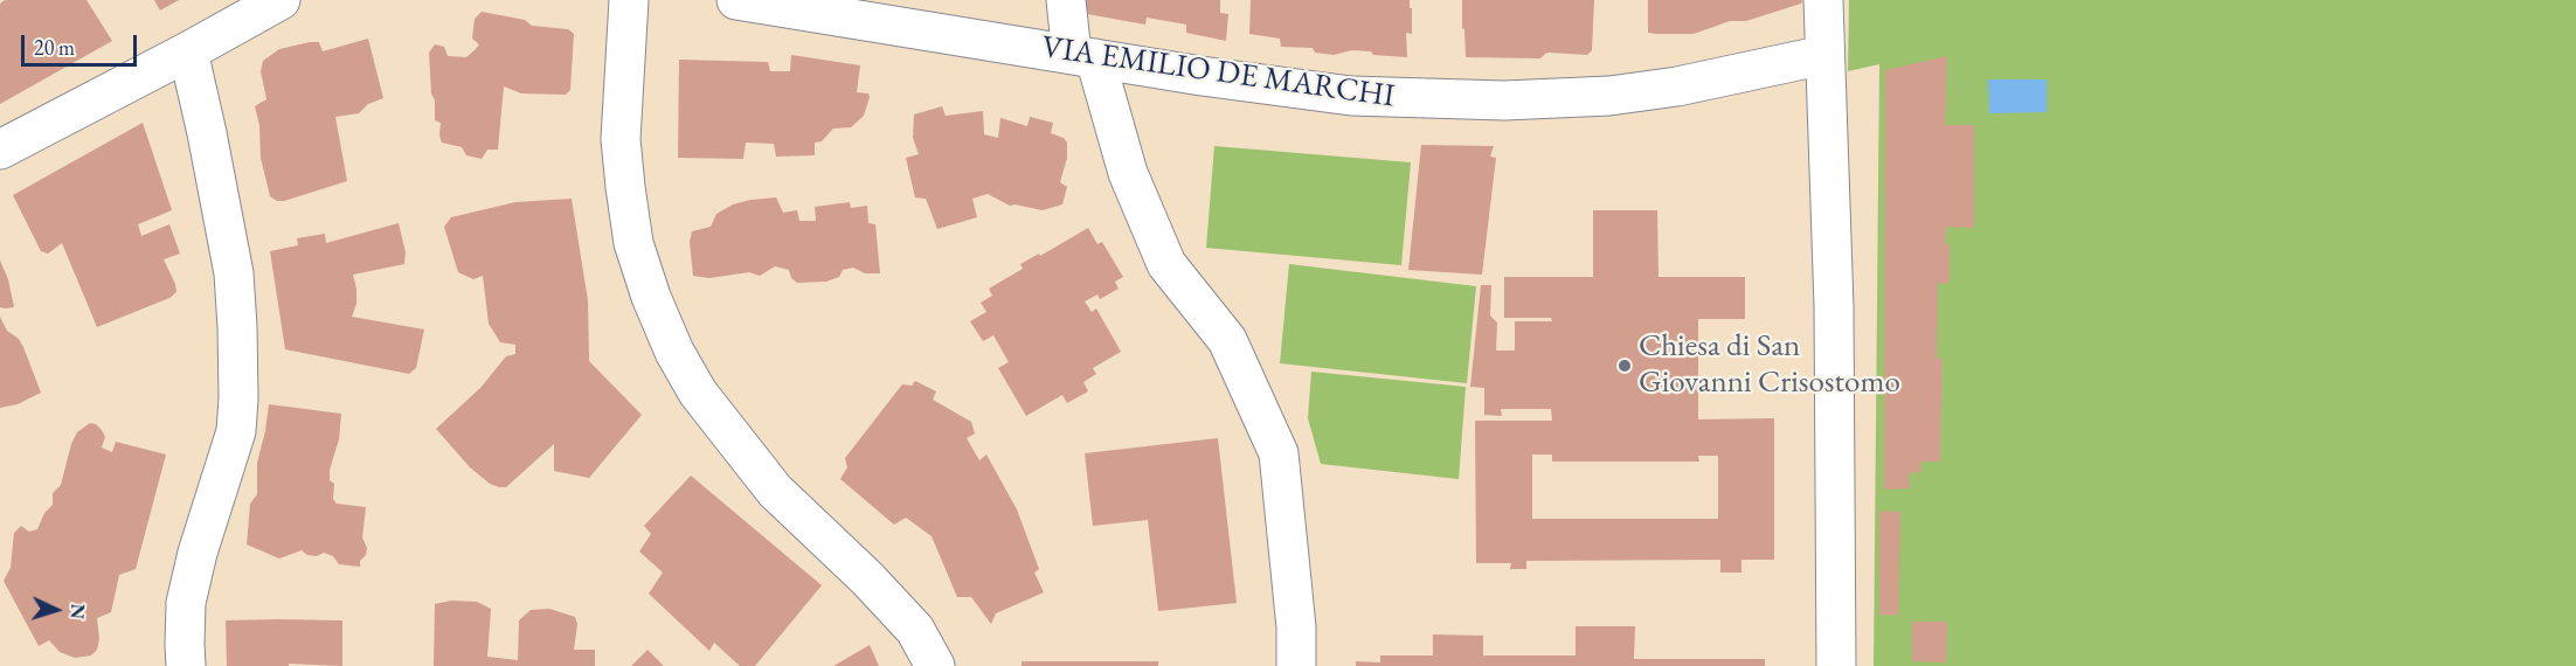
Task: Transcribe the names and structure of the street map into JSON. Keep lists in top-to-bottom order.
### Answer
{
  "streets": {
    "street": ["VIA EMILIO DE MARCHI"]
  },
  "places": ["Chiesa di San Giovanni Crisostomo"],
  "scale_bar": "20 m",
  "north": "right"
}
